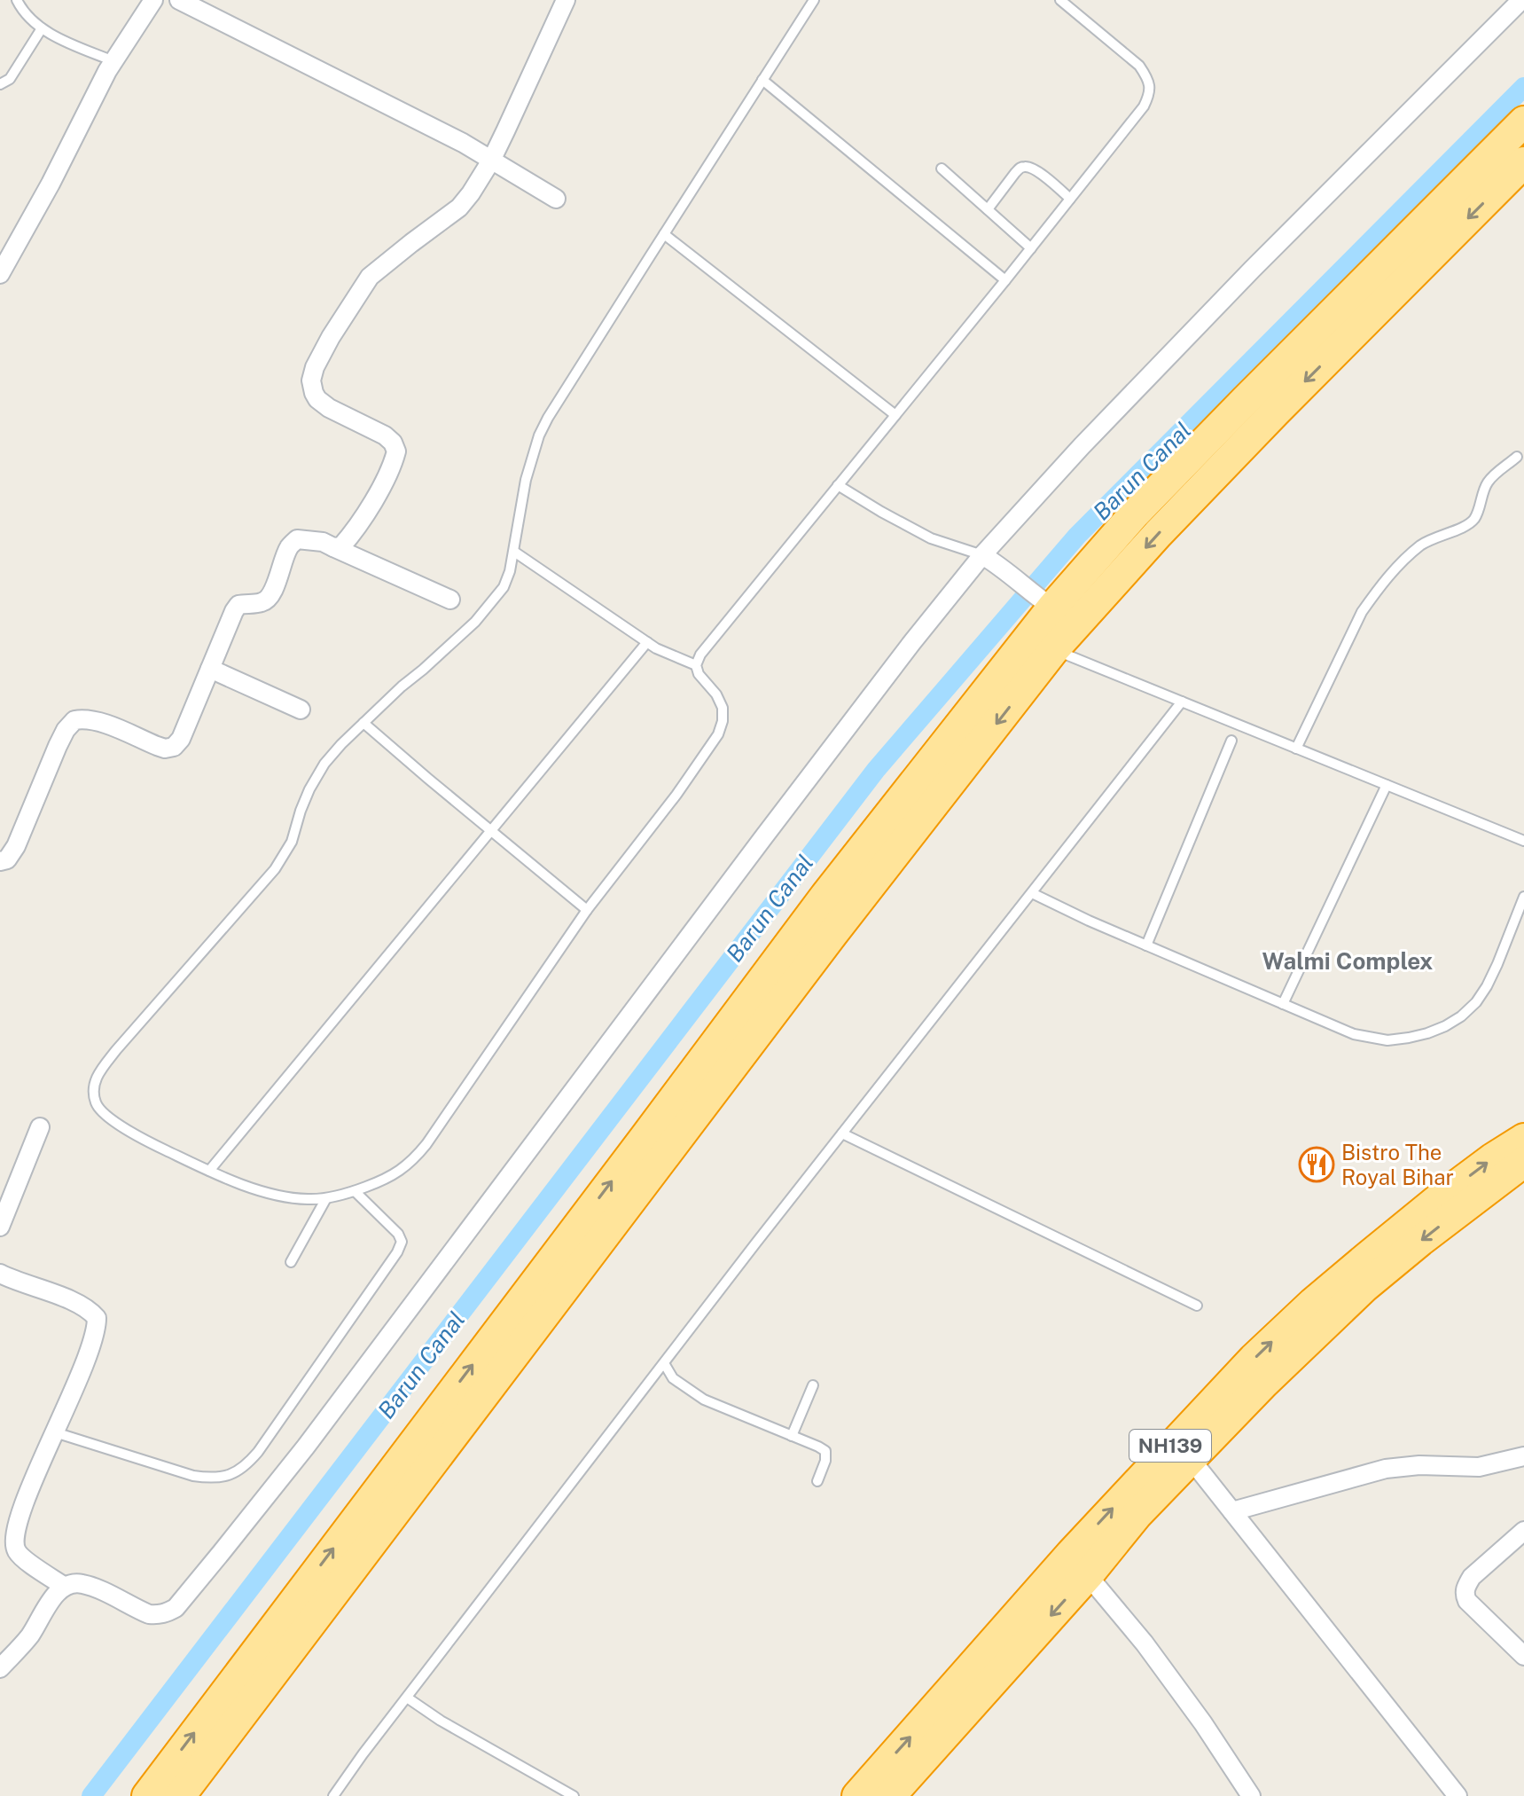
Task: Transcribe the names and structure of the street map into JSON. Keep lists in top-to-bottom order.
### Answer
{
  "streets": {
    "highway": ["NH139"]
  },
  "districts": ["Walmi Complex"],
  "water": ["Barun Canal"],
  "places": {
    "restaurant": ["Bistro The Royal Bihar"]
  }
}
